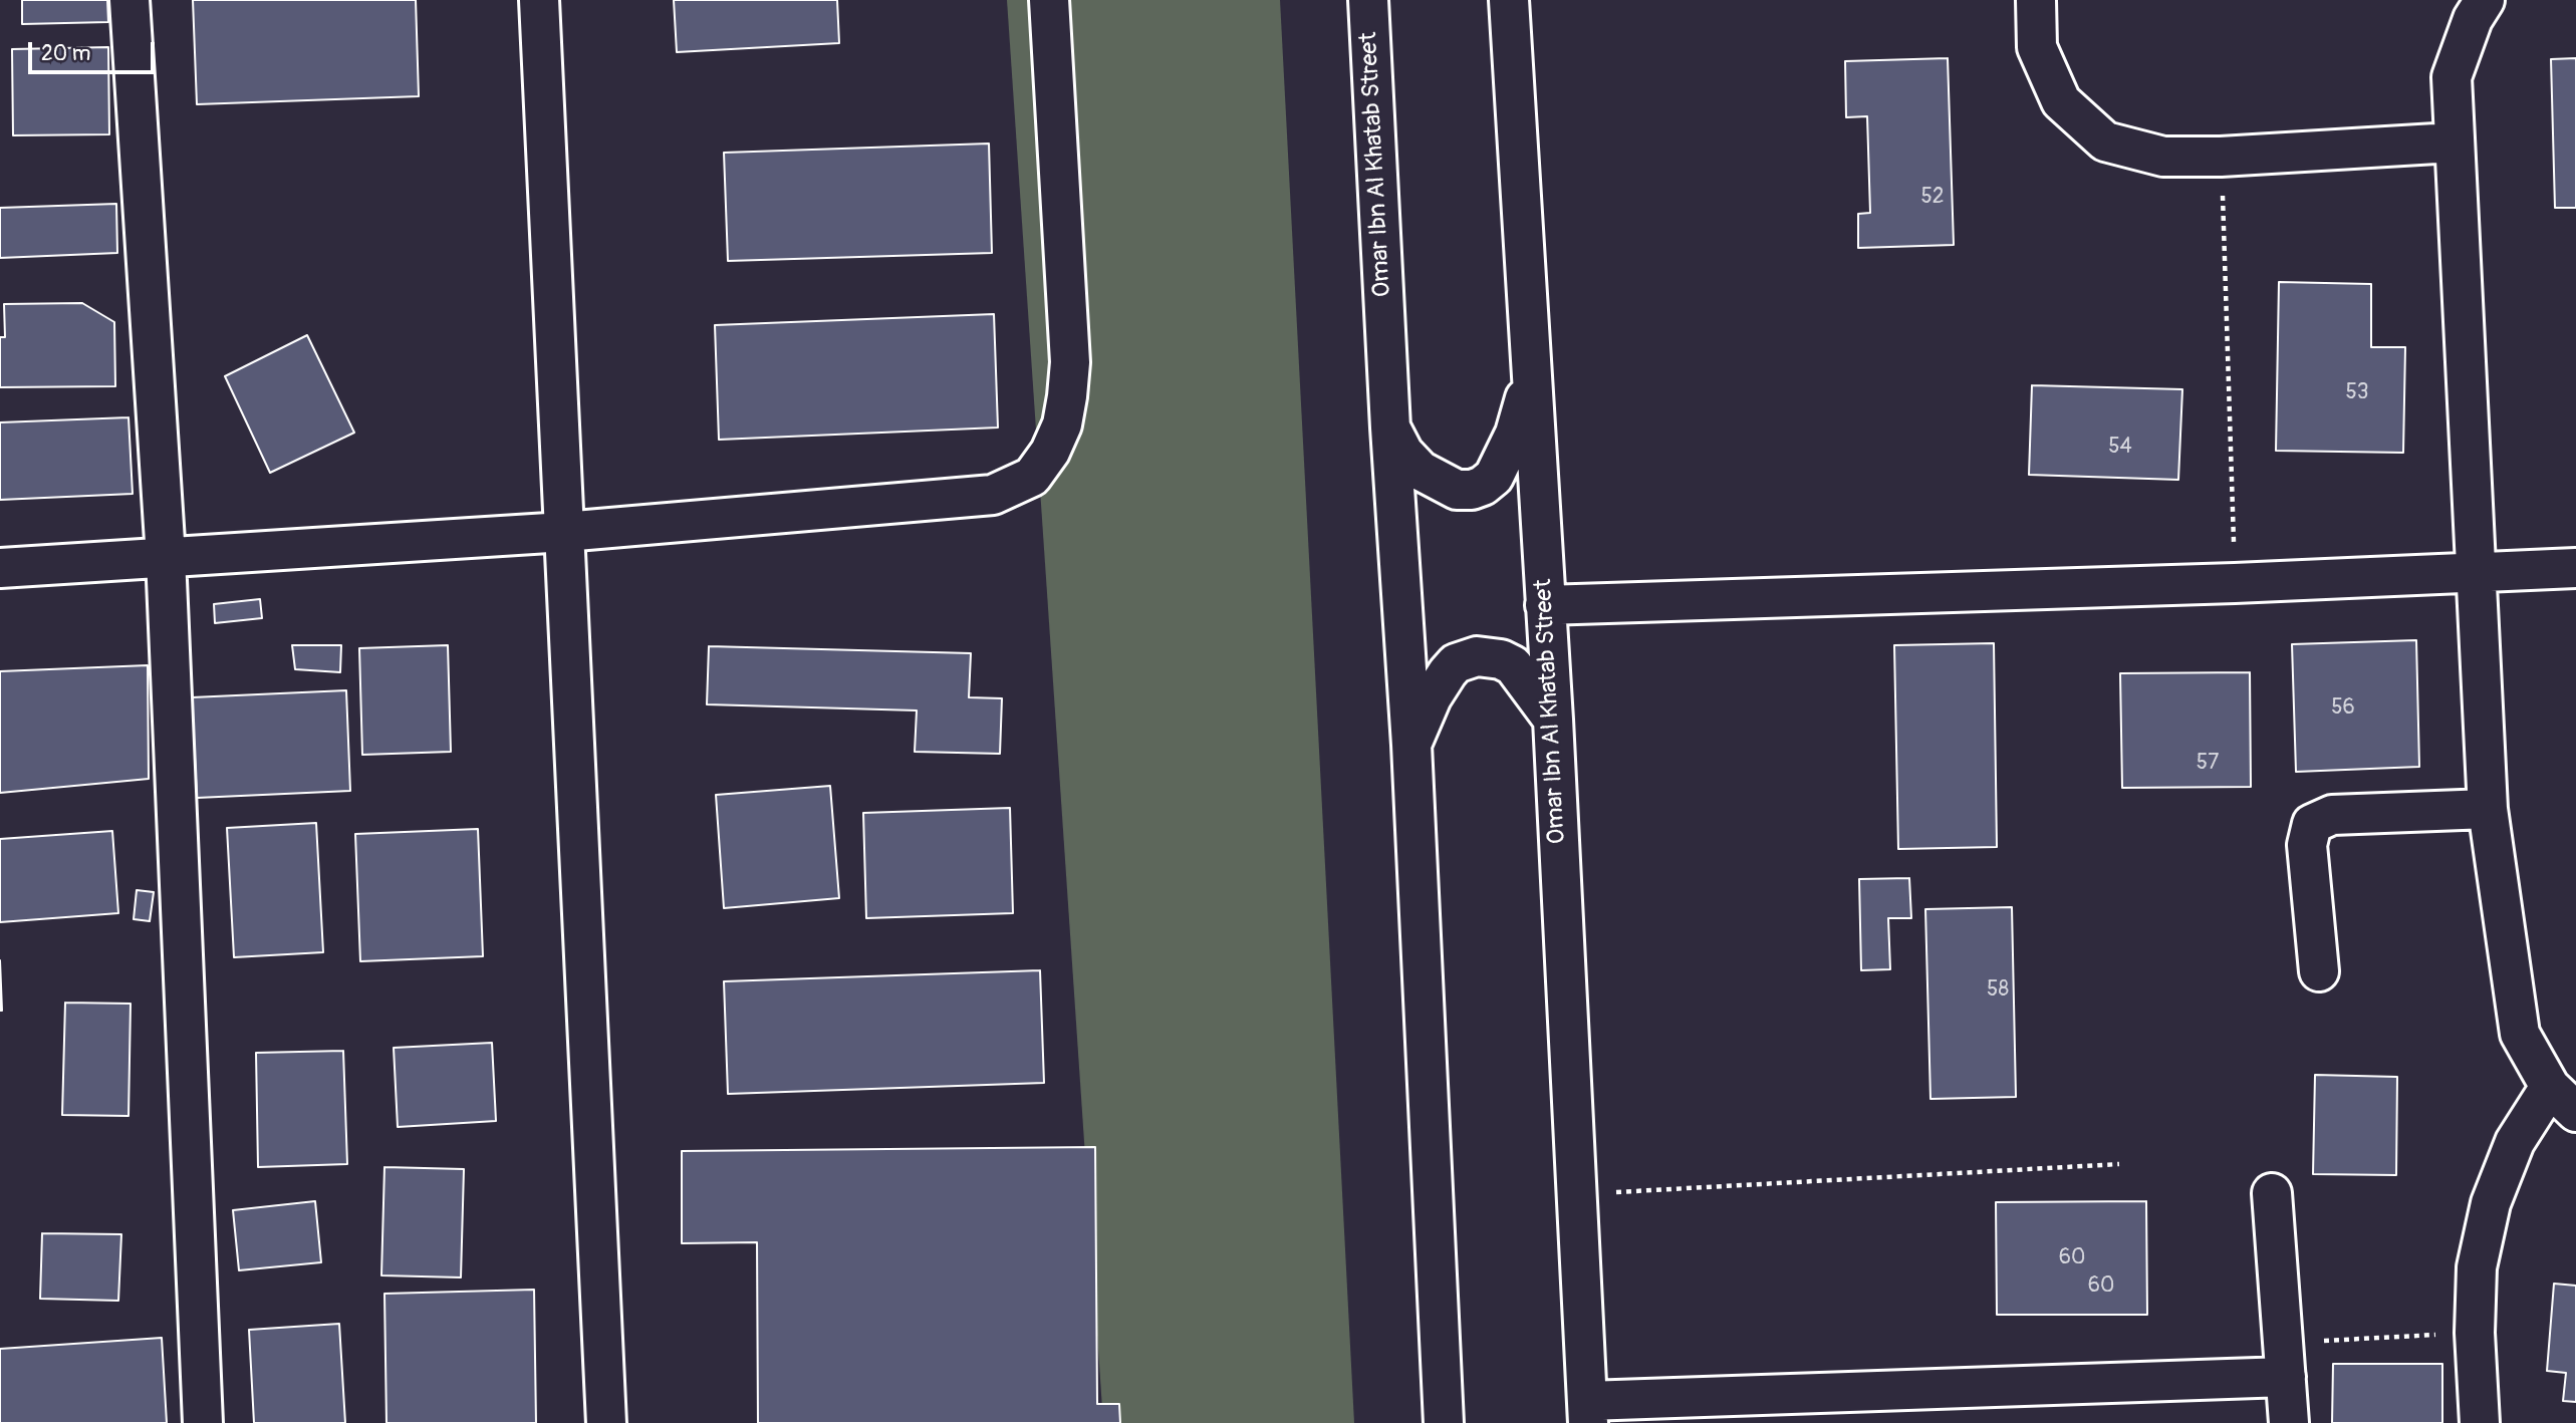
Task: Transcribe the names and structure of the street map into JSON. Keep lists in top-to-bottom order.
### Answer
{
  "streets": {
    "street": ["Omar Ibn Al Khatab Street"]
  },
  "house_numbers": [
    "52",
    "53",
    "54",
    "56",
    "57",
    "58",
    "60",
    "60"
  ],
  "scale_bar": "20 m"
}
